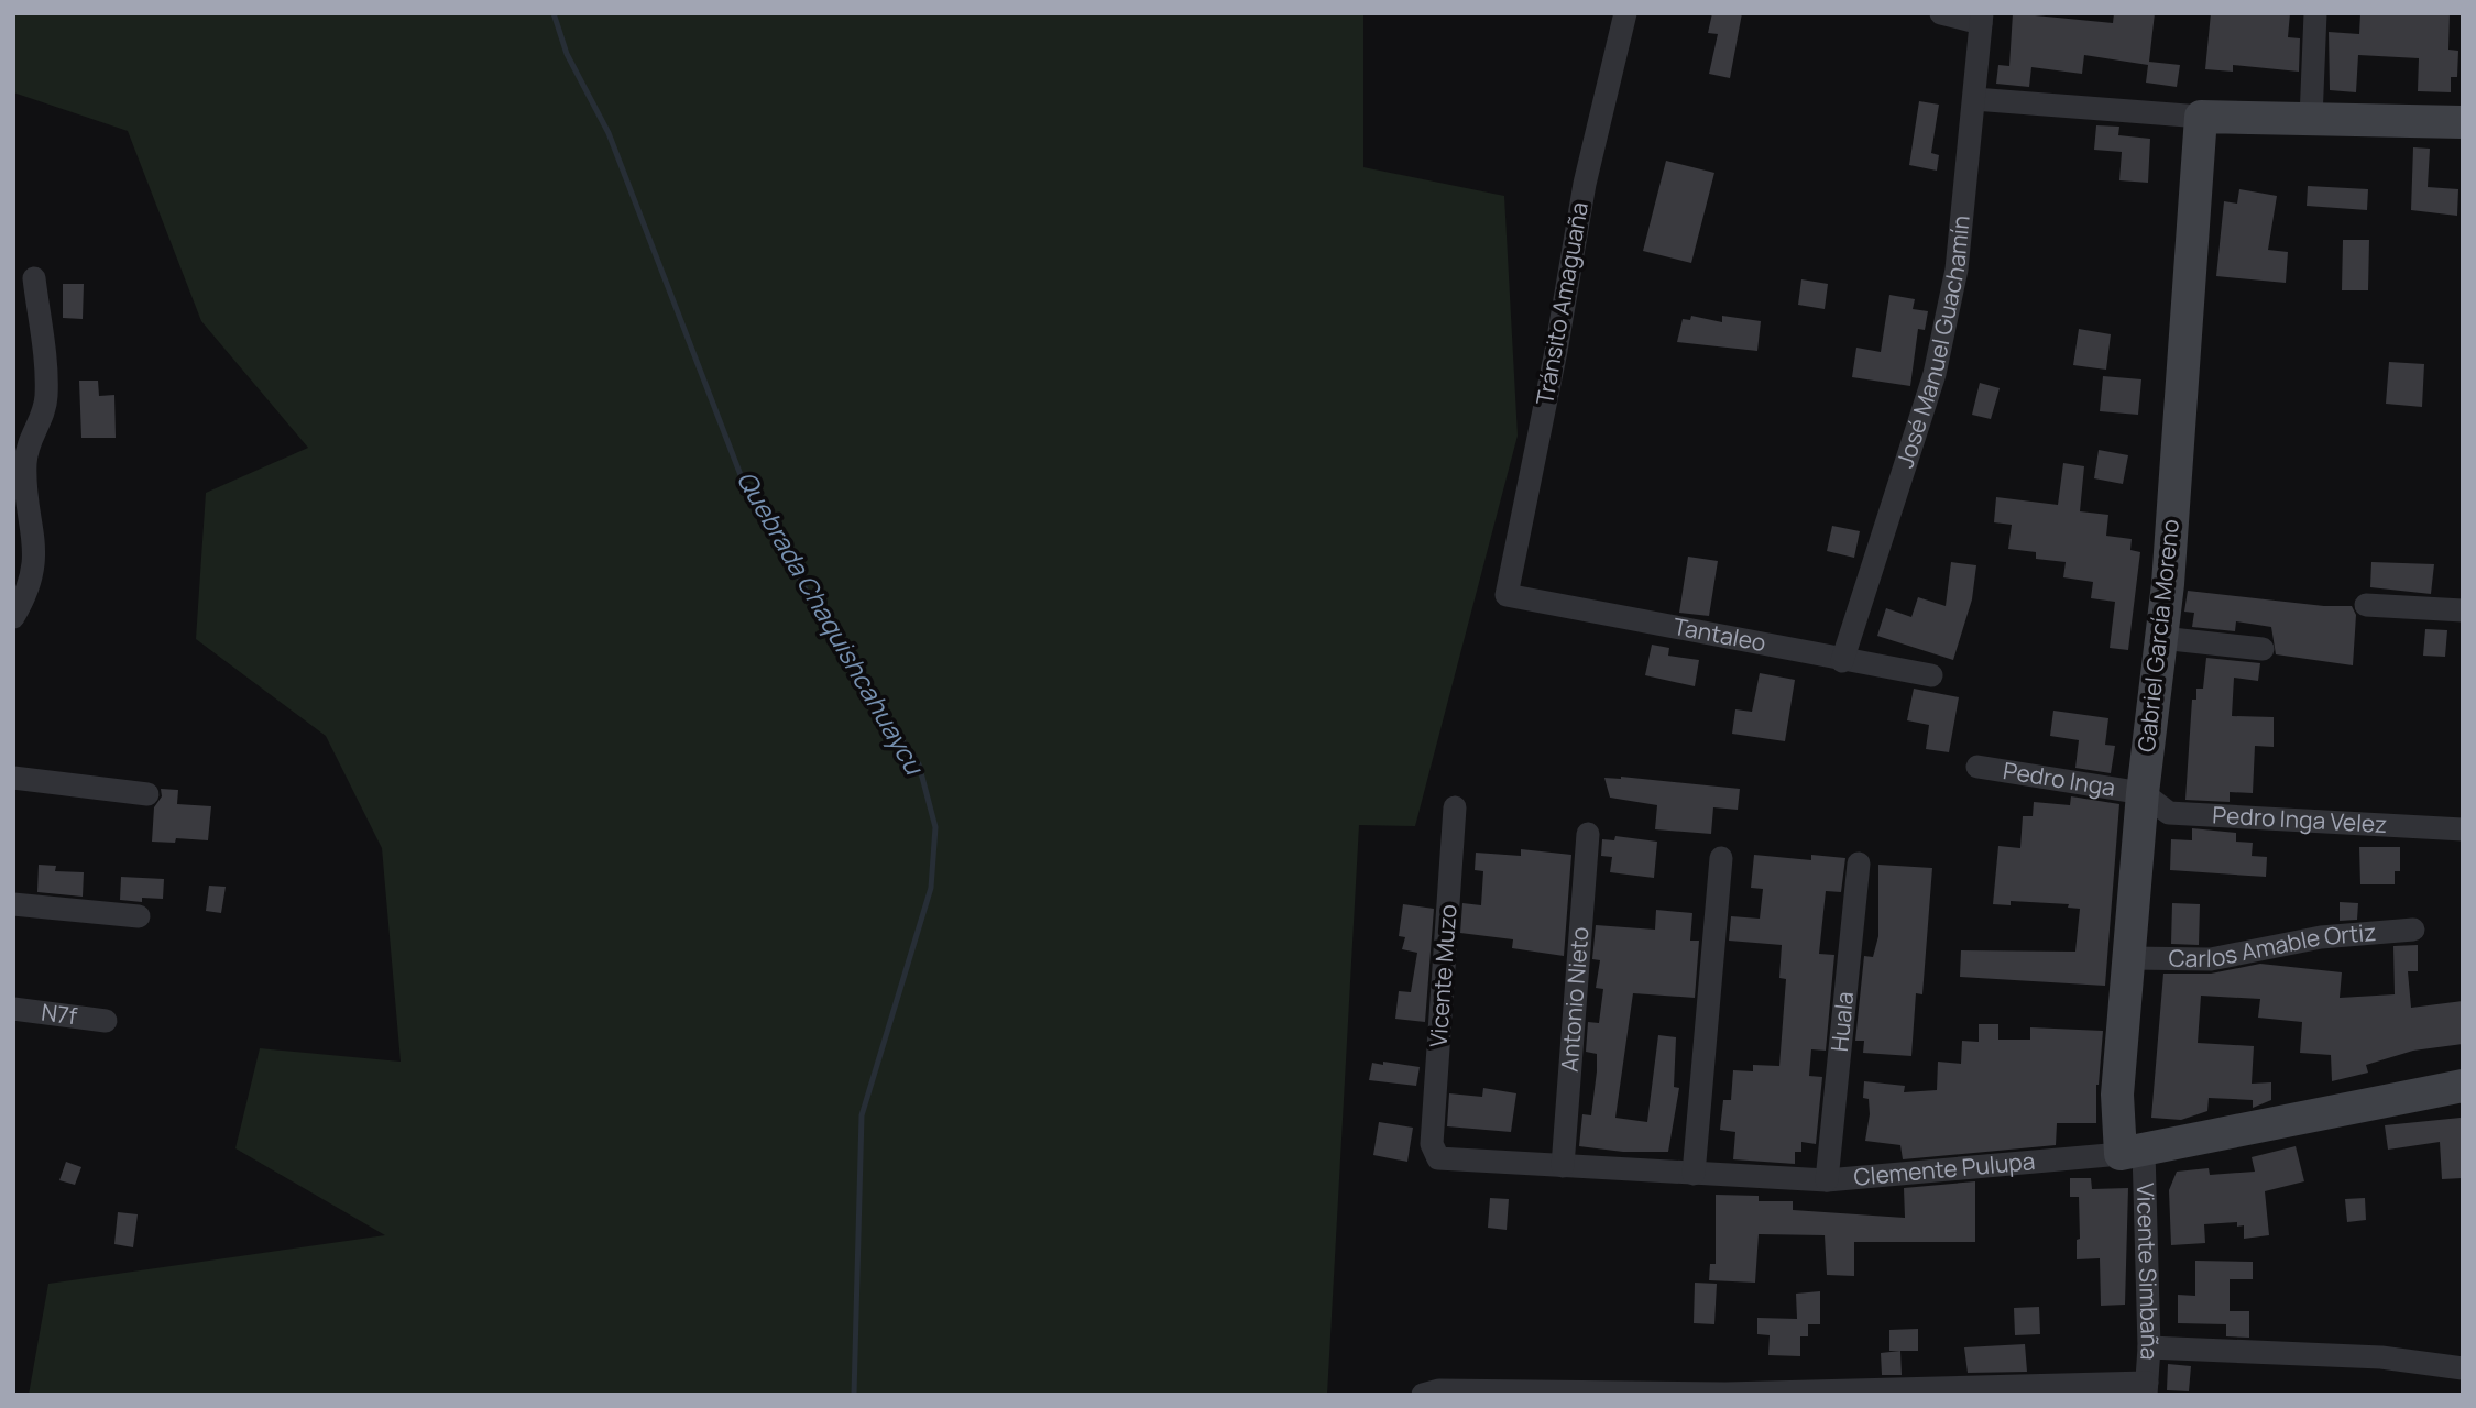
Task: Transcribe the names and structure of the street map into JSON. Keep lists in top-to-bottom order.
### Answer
{
  "streets": {
    "street": [
      "Tránsito Amaguaña",
      "José Manuel Guachamín",
      "Gabriel García Moreno",
      "Tantaleo",
      "Pedro Inga",
      "Pedro Inga Velez",
      "Carlos Amable Ortiz",
      "Vicente Muzo",
      "Antonio Nieto",
      "N7f",
      "Huala",
      "Clemente Pulupa",
      "Vicente Simbaña"
    ]
  },
  "crossings": [
    ["Tránsito Amaguaña", "Tantaleo"],
    ["José Manuel Guachamín", "Tantaleo"],
    ["Gabriel García Moreno", "Pedro Inga"],
    ["Gabriel García Moreno", "Pedro Inga Velez"],
    ["Gabriel García Moreno", "Carlos Amable Ortiz"],
    ["Gabriel García Moreno", "Clemente Pulupa"],
    ["Gabriel García Moreno", "Vicente Simbaña"],
    ["Pedro Inga", "Pedro Inga Velez"],
    ["Vicente Muzo", "Clemente Pulupa"],
    ["Antonio Nieto", "Clemente Pulupa"],
    ["Huala", "Clemente Pulupa"],
    ["Clemente Pulupa", "Vicente Simbaña"]
  ],
  "water": ["Quebrada Chaquishcahuaycu"]
}
